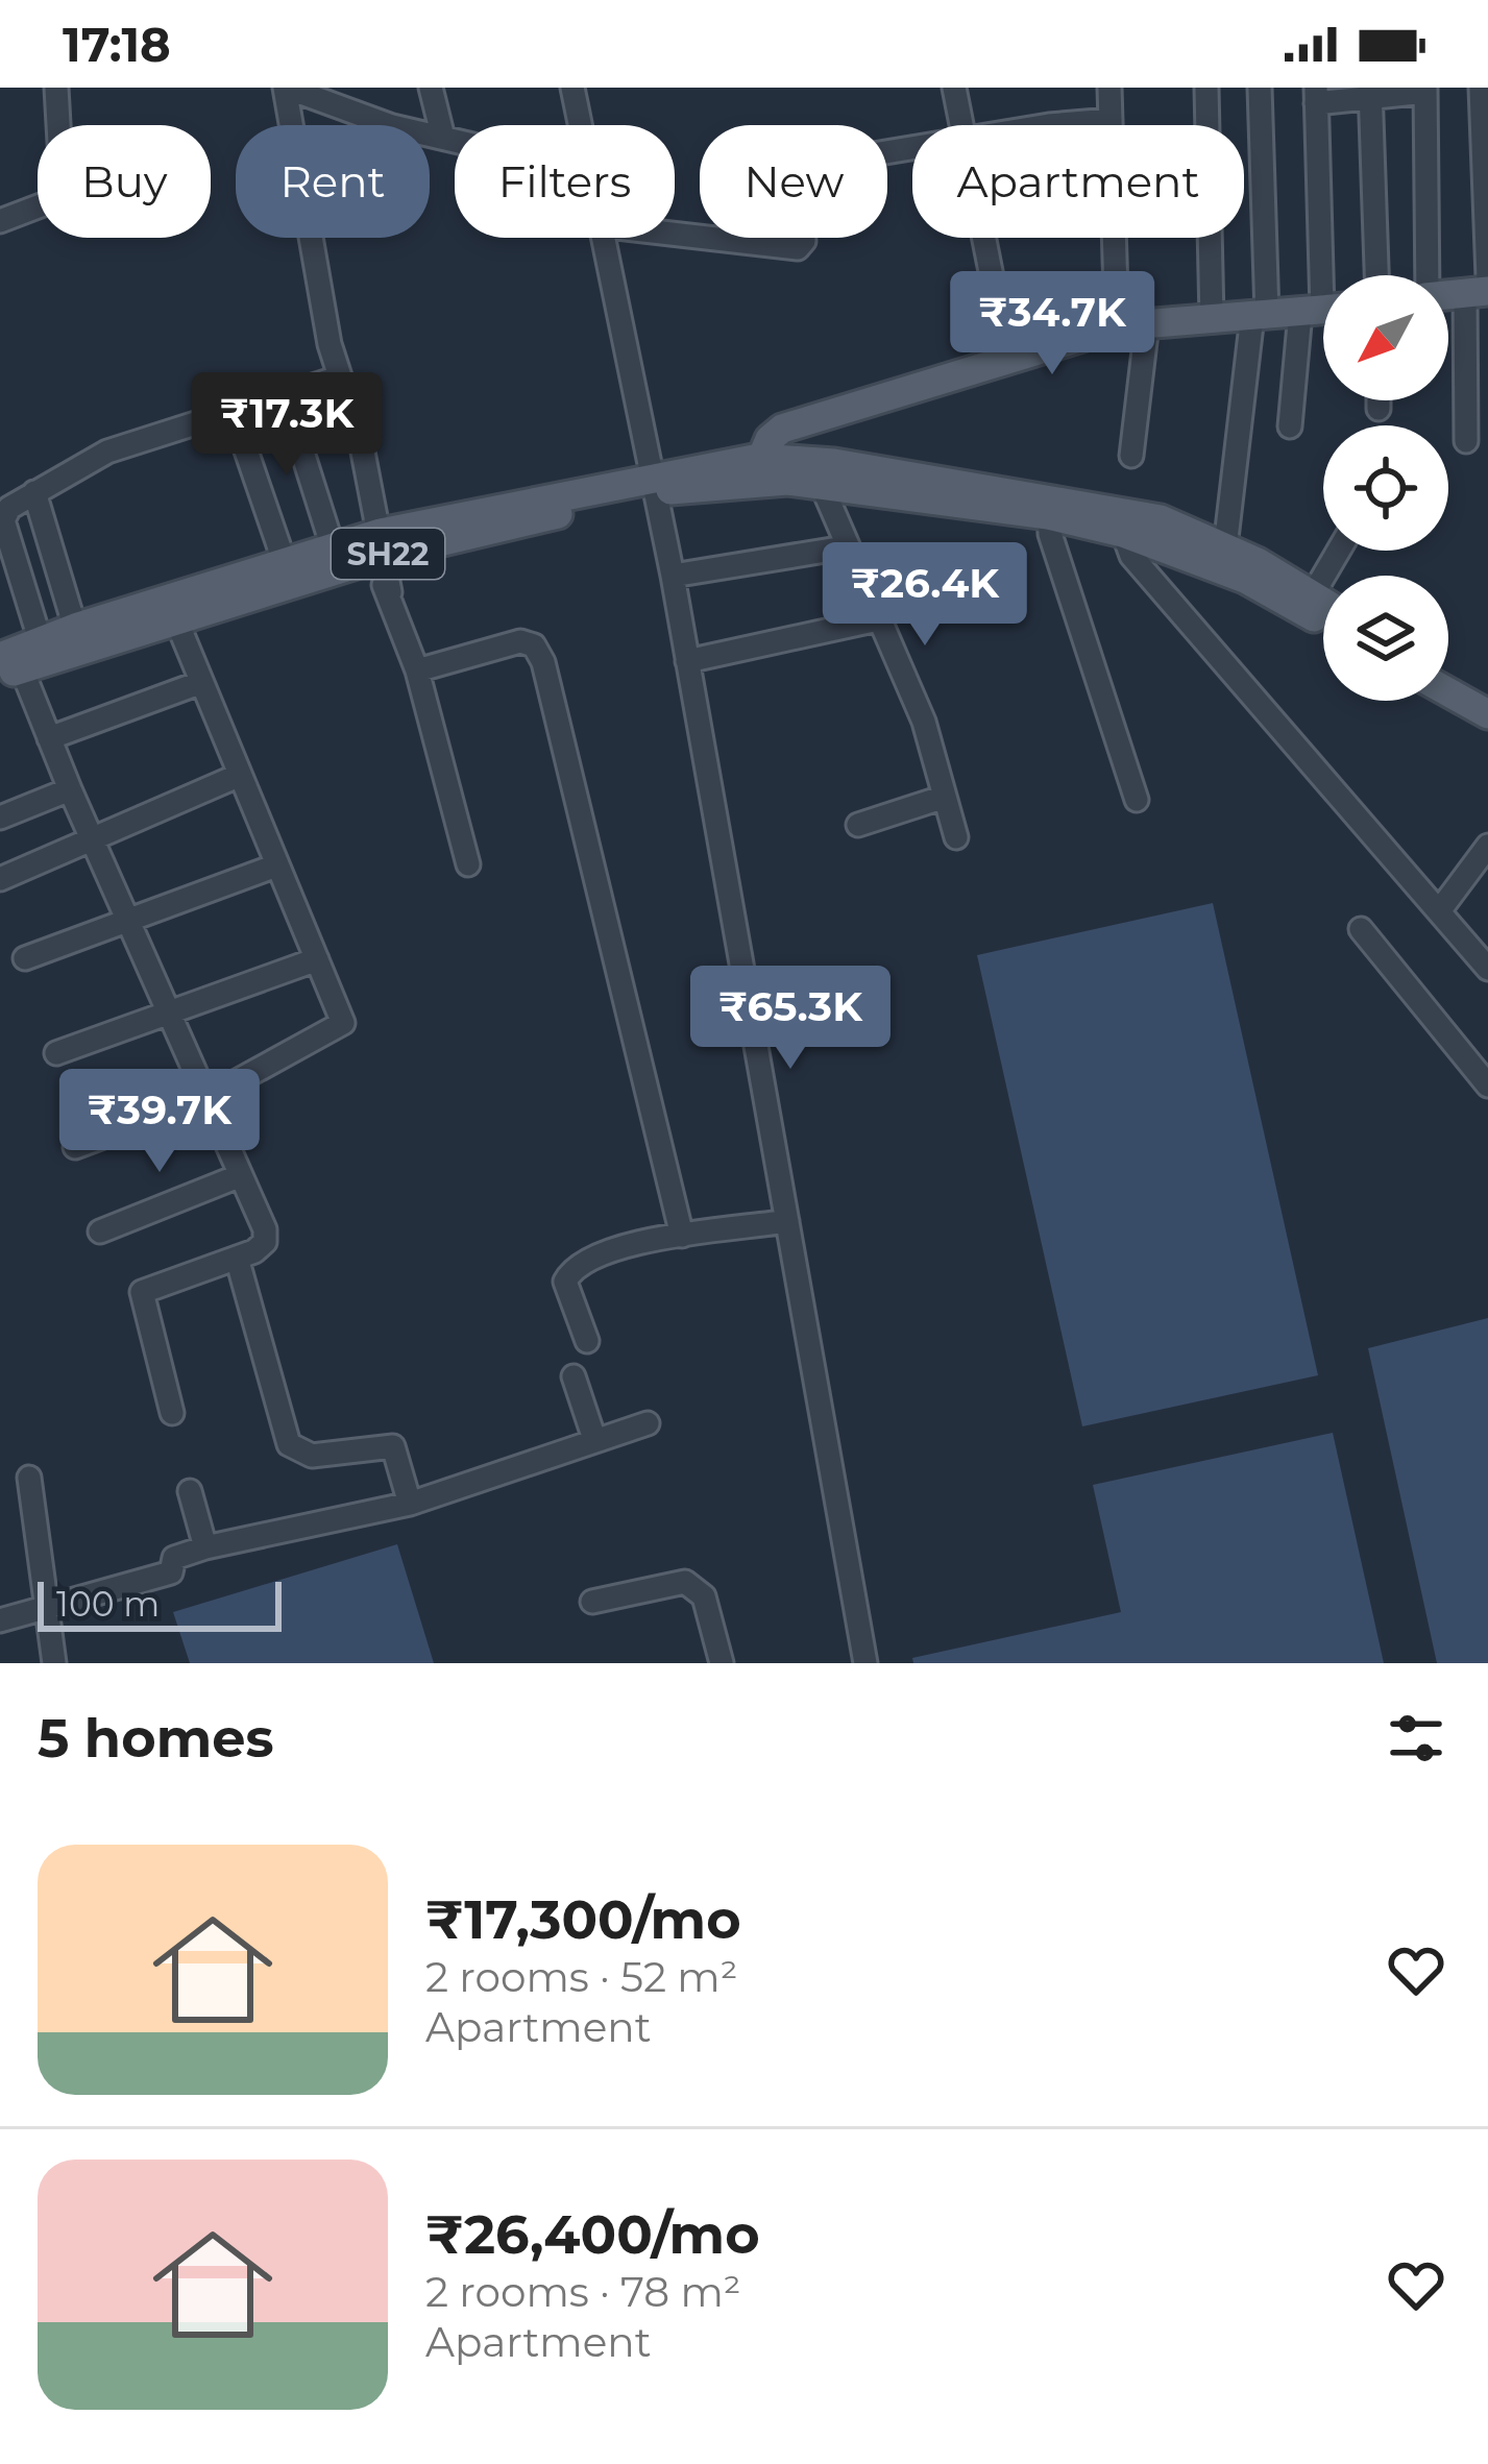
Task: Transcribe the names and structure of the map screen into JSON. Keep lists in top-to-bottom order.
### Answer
{
  "streets": {
    "main road": ["SH22"]
  },
  "scale_bar": "100 m",
  "north": "bottom left",
  "page": {
    "status": "17:18",
    "chip": [
      "Buy",
      "Rent",
      "Filters",
      "New",
      "Apartment"
    ],
    "price": [
      "₹34.7K",
      "₹17.3K",
      "₹26.4K",
      "₹65.3K",
      "₹39.7K"
    ],
    "scale": "100 m",
    "heading": "5 homes",
    "list": [
      {
        "name": "₹17,300/mo",
        "note": "2 rooms · 52 m² · Apartment"
      },
      {
        "name": "₹26,400/mo",
        "note": "2 rooms · 78 m² · Apartment"
      }
    ]
  }
}
